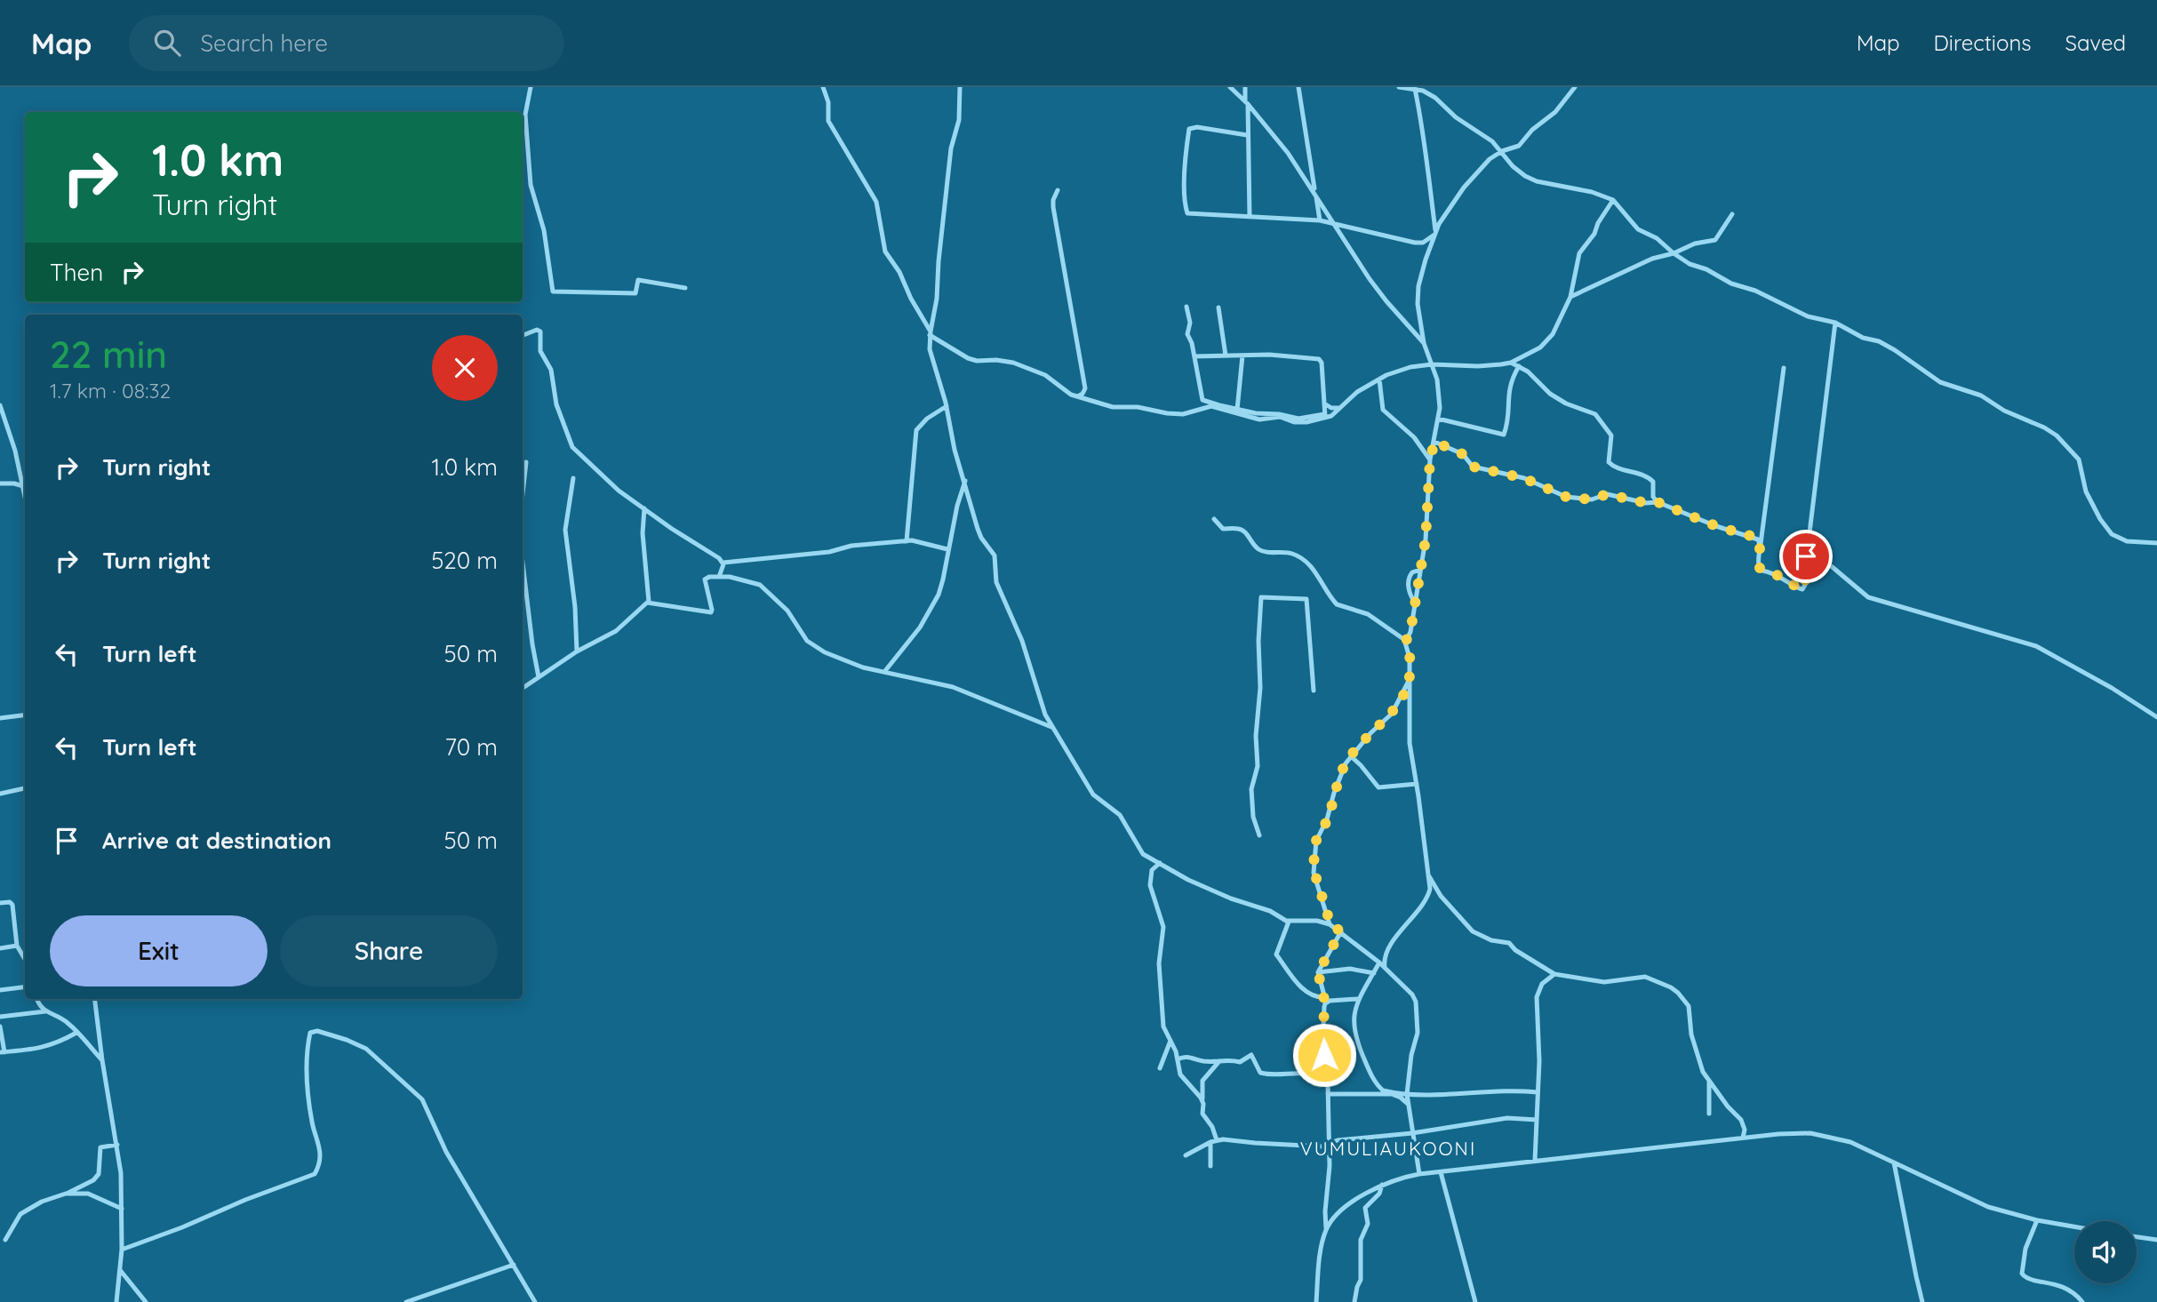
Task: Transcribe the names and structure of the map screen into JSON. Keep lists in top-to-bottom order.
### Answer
{
  "districts": ["VUMULIAUKOONI"],
  "page": {
    "header": "Map",
    "search": "Search here",
    "nav": ["Map", "Directions", "Saved"],
    "turn": ["1.0 km", "Turn right"],
    "then": "Then",
    "heading": ["22 min", "1.7 km · 08:32"],
    "list": [
      {
        "name": "Turn right",
        "value": "1.0 km"
      },
      {
        "name": "Turn right",
        "value": "520 m"
      },
      {
        "name": "Turn left",
        "value": "50 m"
      },
      {
        "name": "Turn left",
        "value": "70 m"
      },
      {
        "name": "Arrive at destination",
        "value": "50 m"
      }
    ],
    "buttons": ["Exit", "Share"]
  }
}
